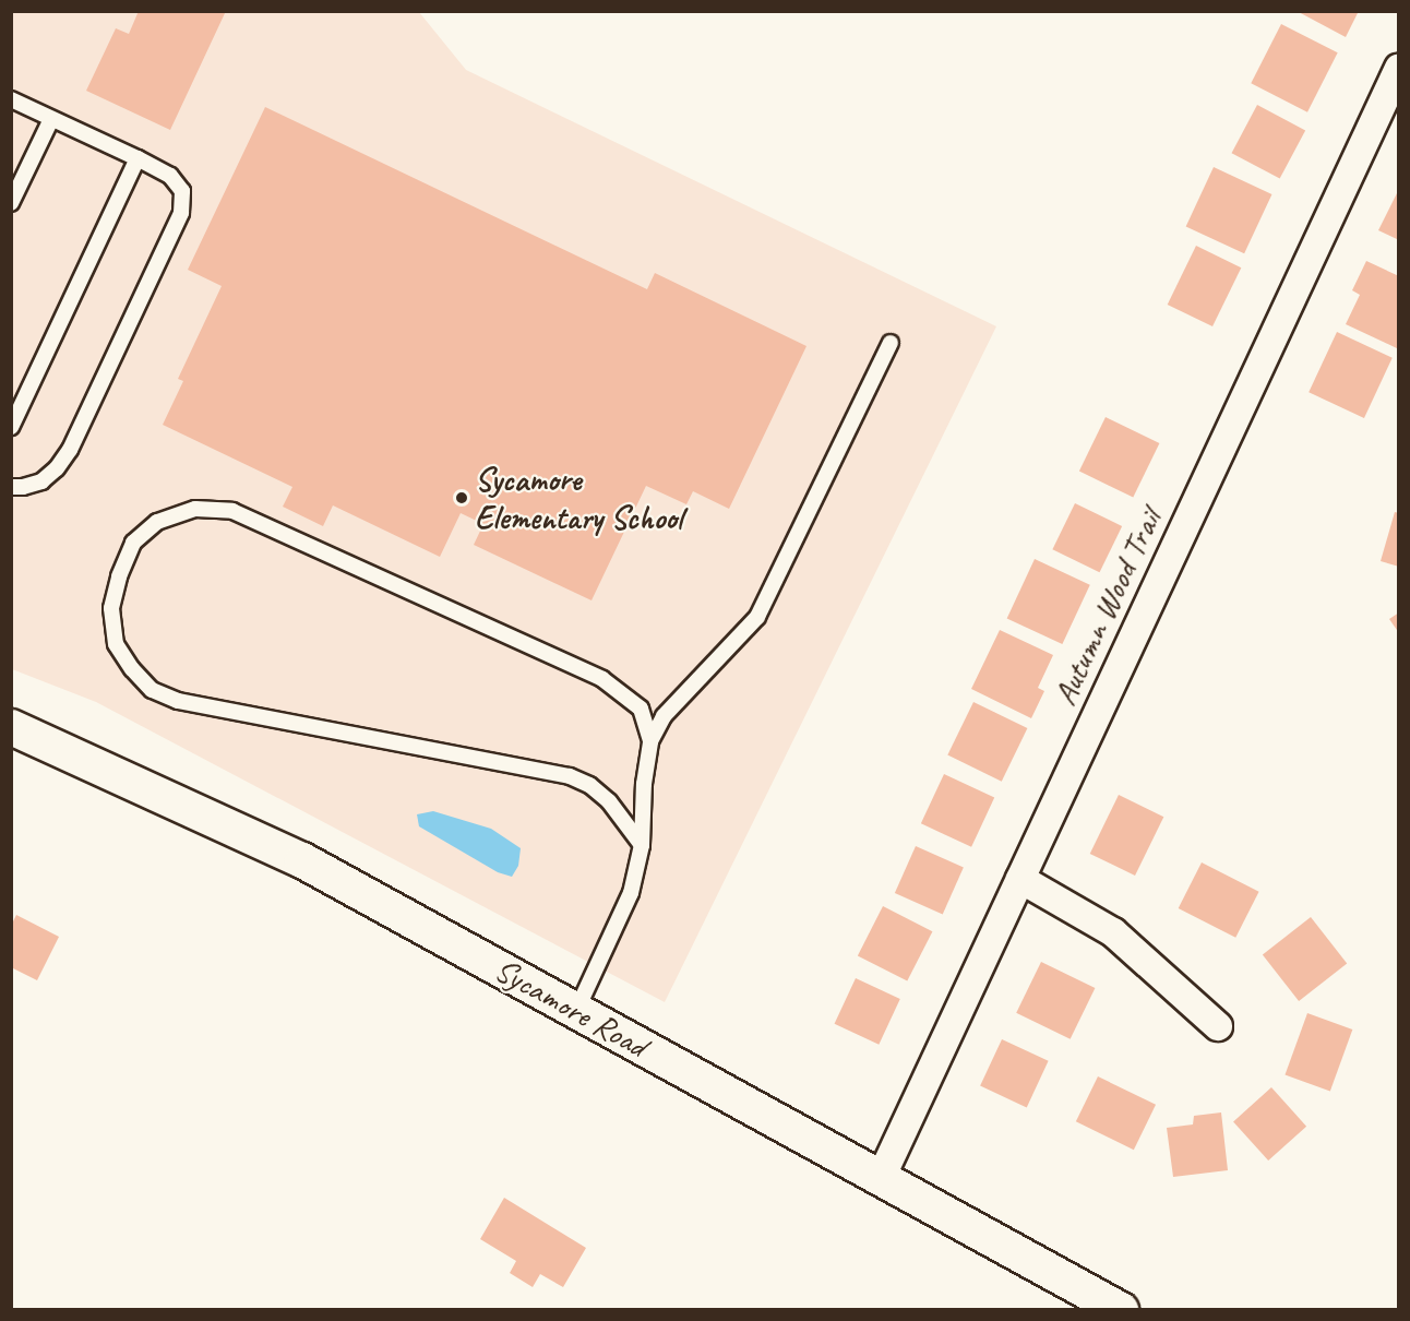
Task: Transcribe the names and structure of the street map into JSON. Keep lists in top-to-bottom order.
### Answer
{
  "streets": {
    "street": ["Autumn Wood Trail", "Sycamore Road"]
  },
  "crossings": [
    ["Autumn Wood Trail", "Sycamore Road"]
  ],
  "places": ["Sycamore Elementary School"]
}
